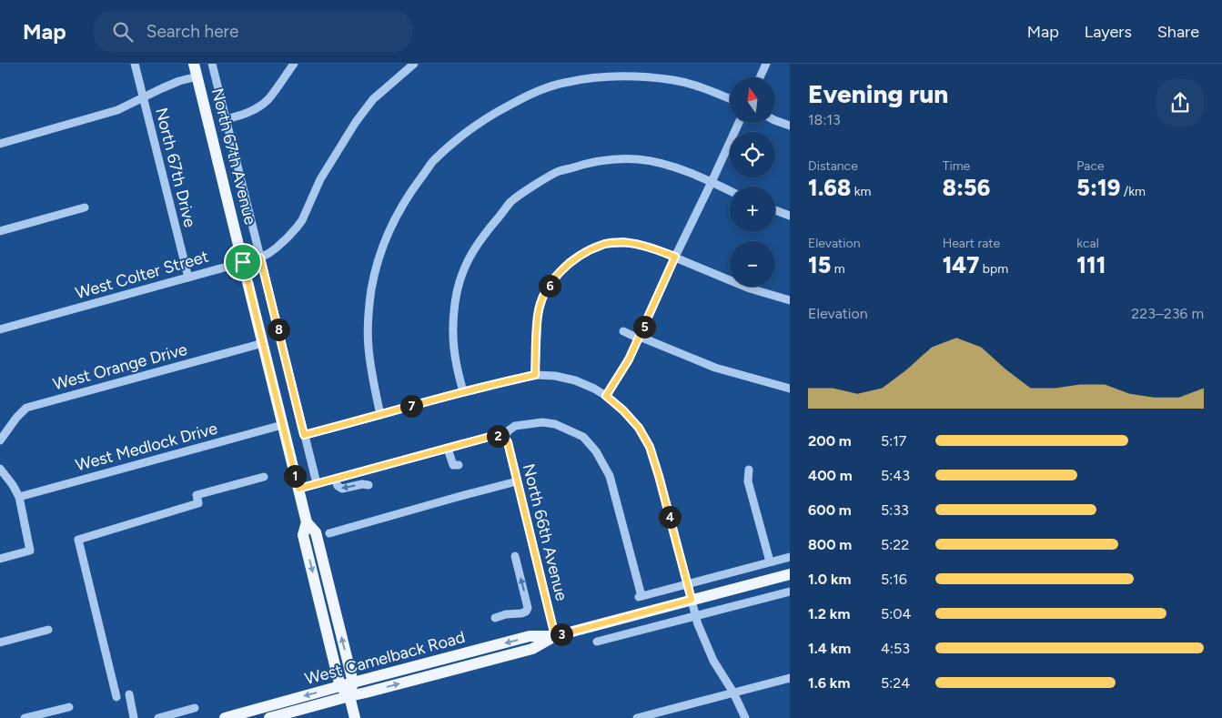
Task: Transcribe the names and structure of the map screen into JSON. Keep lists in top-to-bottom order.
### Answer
{
  "streets": {
    "main road": ["North 67th Avenue", "West Camelback Road"],
    "street": [
      "North 67th Drive",
      "West Colter Street",
      "West Orange Drive",
      "West Medlock Drive",
      "North 66th Avenue"
    ]
  },
  "crossings": [
    ["North 67th Avenue", "West Colter Street"],
    ["North 67th Avenue", "West Orange Drive"],
    ["North 67th Avenue", "West Medlock Drive"],
    ["North 67th Avenue", "West Camelback Road"],
    ["North 67th Drive", "West Colter Street"],
    ["North 66th Avenue", "West Camelback Road"]
  ],
  "north": "top",
  "page": {
    "header": "Map",
    "search": "Search here",
    "nav": ["Map", "Layers", "Share"],
    "heading": ["Evening run", "18:13"],
    "map_buttons": ["+", "−"],
    "stats": [
      ["Distance", "1.68 km"],
      ["Time", "8:56"],
      ["Pace", "5:19 /km"],
      ["Elevation", "15 m"],
      ["Heart rate", "147 bpm"],
      ["kcal", "111"]
    ],
    "pins": [
      "6",
      "5",
      "8",
      "7",
      "2",
      "1",
      "4",
      "3"
    ],
    "chart": ["Elevation", "223–236 m"],
    "list": [
      {
        "name": "200 m",
        "note": "5:17"
      },
      {
        "name": "400 m",
        "note": "5:43"
      },
      {
        "name": "600 m",
        "note": "5:33"
      },
      {
        "name": "800 m",
        "note": "5:22"
      },
      {
        "name": "1.0 km",
        "note": "5:16"
      },
      {
        "name": "1.2 km",
        "note": "5:04"
      },
      {
        "name": "1.4 km",
        "note": "4:53"
      },
      {
        "name": "1.6 km",
        "note": "5:24"
      }
    ]
  }
}
